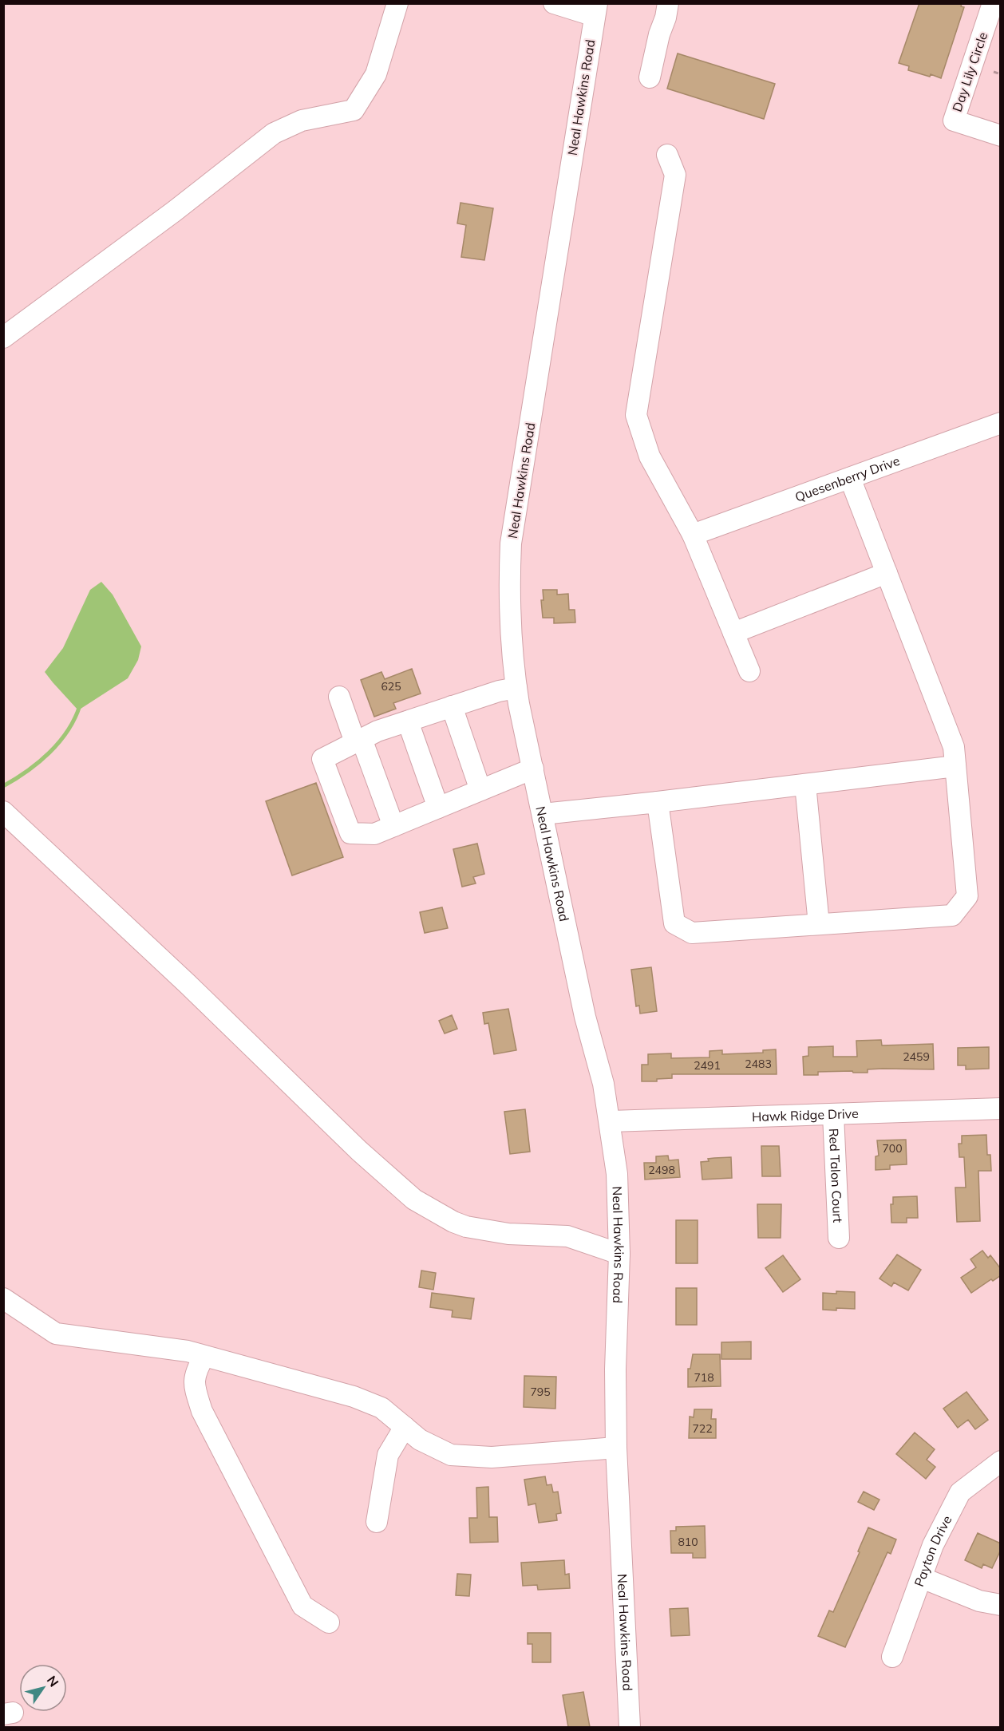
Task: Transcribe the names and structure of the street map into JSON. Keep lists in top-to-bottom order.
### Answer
{
  "streets": {
    "street": [
      "Day Lily Circle",
      "Neal Hawkins Road",
      "Quesenberry Drive",
      "Hawk Ridge Drive",
      "Red Talon Court",
      "Payton Drive"
    ]
  },
  "crossings": [
    ["Neal Hawkins Road", "Hawk Ridge Drive"],
    ["Hawk Ridge Drive", "Red Talon Court"]
  ],
  "house_numbers": [
    "625",
    "2459",
    "2483",
    "2491",
    "700",
    "2498",
    "718",
    "795",
    "722",
    "810"
  ],
  "north": "top right"
}
